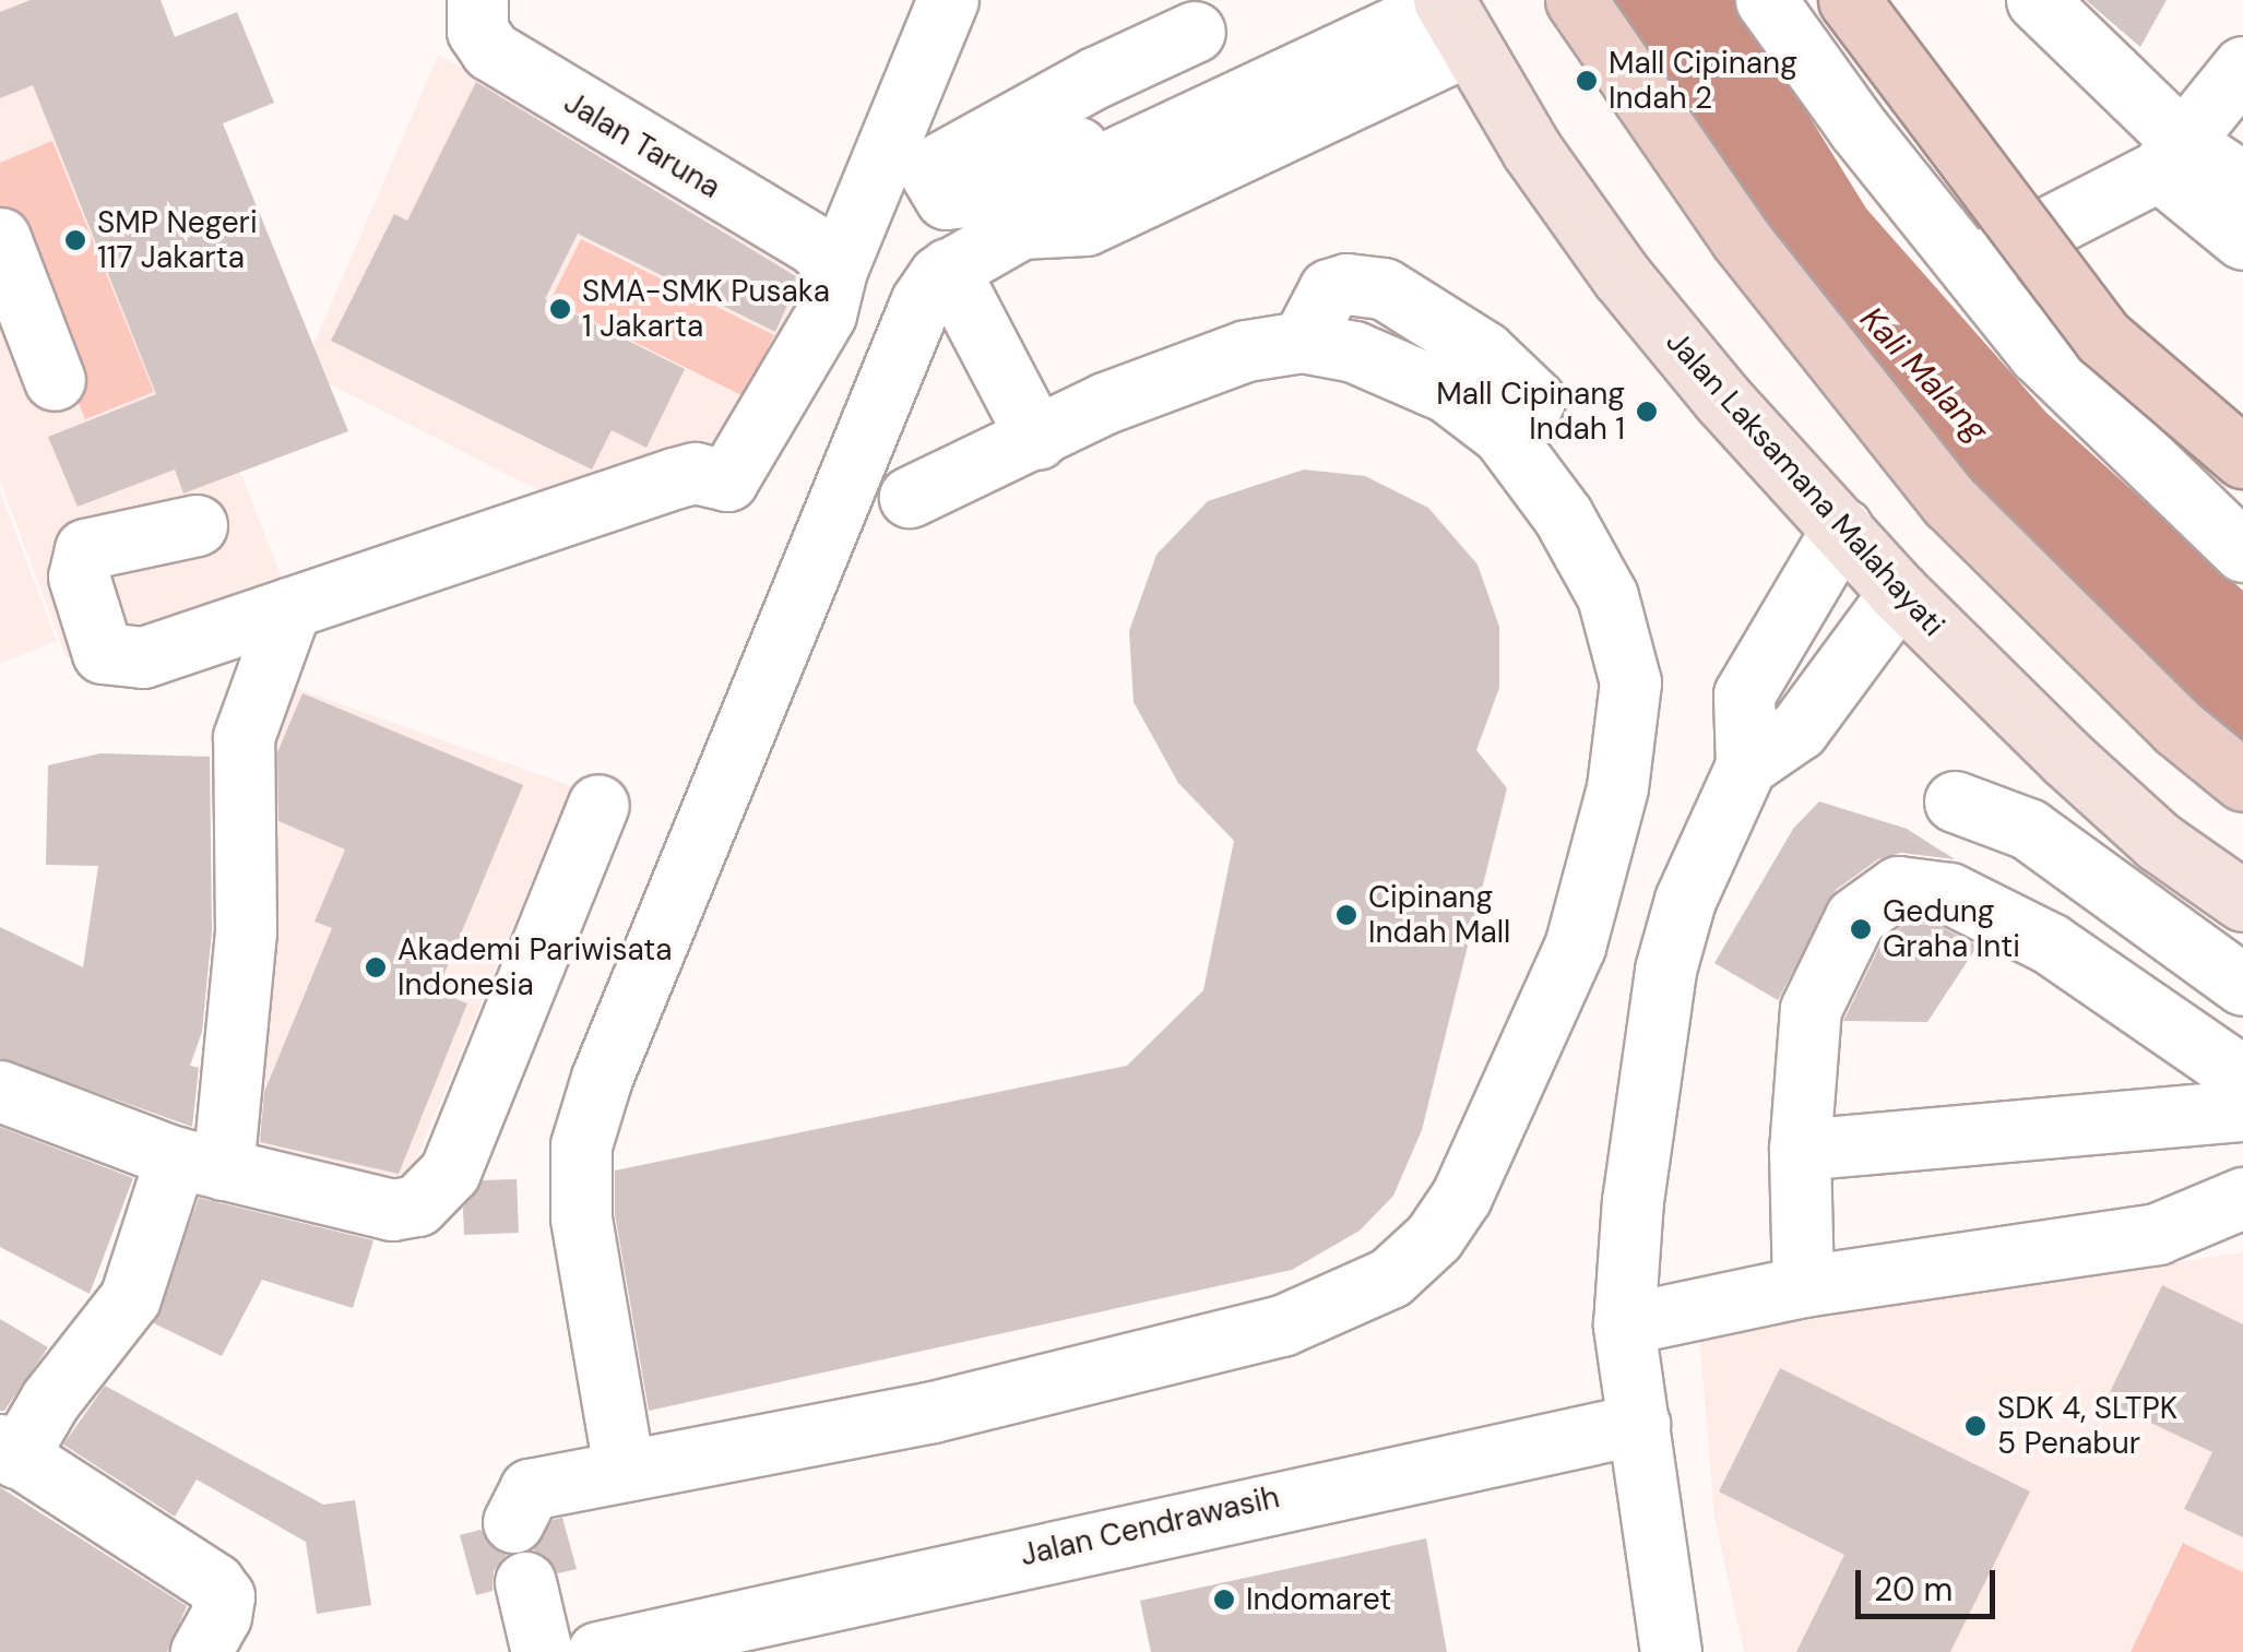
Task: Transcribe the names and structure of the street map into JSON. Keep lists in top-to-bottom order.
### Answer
{
  "streets": {
    "main road": ["Jalan Laksamana Malahayati"],
    "street": ["Jalan Taruna", "Jalan Cendrawasih"]
  },
  "water": ["Kali Malang"],
  "places": [
    "Mall Cipinang Indah 2",
    "SMP Negeri 117 Jakarta",
    "SMA-SMK Pusaka 1 Jakarta",
    "Mall Cipinang Indah 1",
    "Cipinang Indah Mall",
    "Gedung Graha Inti",
    "Akademi Pariwisata Indonesia",
    "SDK 4, SLTPK 5 Penabur",
    "Indomaret"
  ],
  "scale_bar": "20 m"
}
